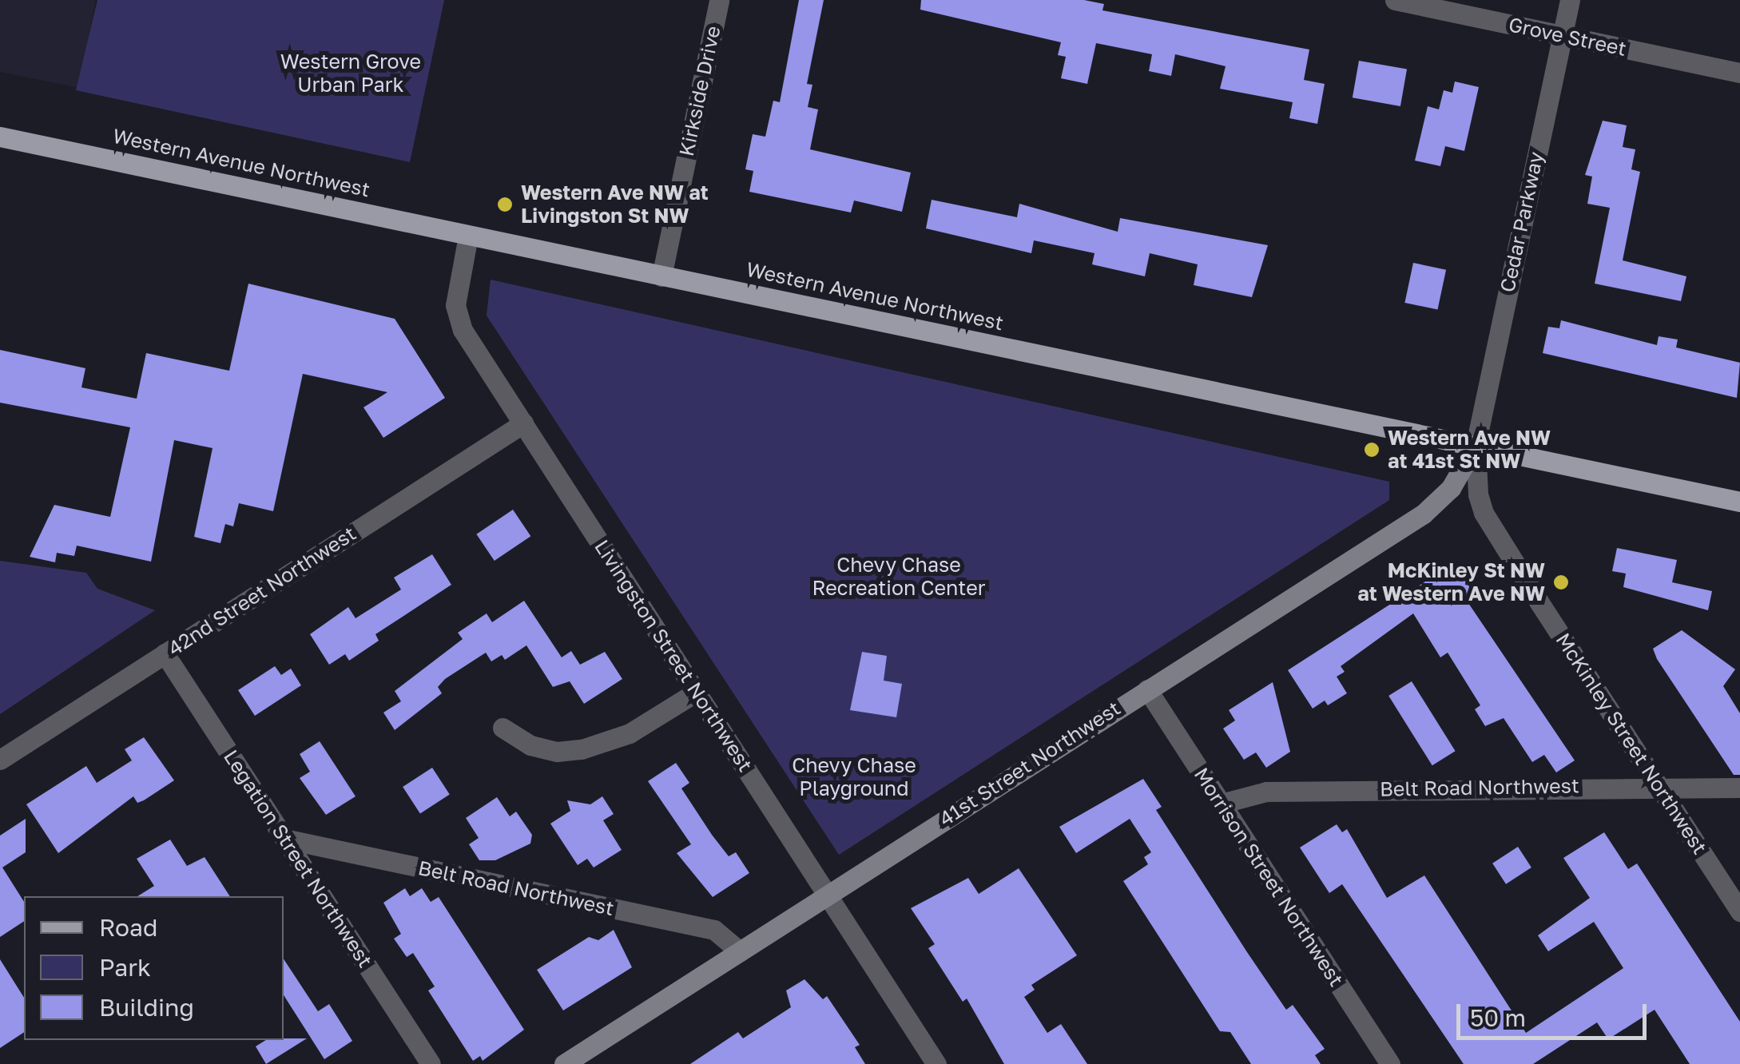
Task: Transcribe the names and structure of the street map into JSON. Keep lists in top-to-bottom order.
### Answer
{
  "streets": {
    "main road": ["Western Avenue Northwest", "41st Street Northwest"],
    "street": [
      "Grove Street",
      "Kirkside Drive",
      "Cedar Parkway",
      "42nd Street Northwest",
      "Livingston Street Northwest",
      "McKinley Street Northwest",
      "Belt Road Northwest",
      "Legation Street Northwest",
      "Morrison Street Northwest"
    ]
  },
  "crossings": [
    ["Grove Street", "Cedar Parkway"],
    ["Kirkside Drive", "Western Avenue Northwest"],
    ["Western Avenue Northwest", "Cedar Parkway"],
    ["Western Avenue Northwest", "Livingston Street Northwest"],
    ["Western Avenue Northwest", "McKinley Street Northwest"],
    ["Western Avenue Northwest", "41st Street Northwest"],
    ["Cedar Parkway", "McKinley Street Northwest"],
    ["Cedar Parkway", "41st Street Northwest"],
    ["42nd Street Northwest", "Livingston Street Northwest"],
    ["42nd Street Northwest", "Legation Street Northwest"],
    ["Livingston Street Northwest", "41st Street Northwest"],
    ["McKinley Street Northwest", "41st Street Northwest"],
    ["McKinley Street Northwest", "Belt Road Northwest"],
    ["41st Street Northwest", "Belt Road Northwest"],
    ["41st Street Northwest", "Morrison Street Northwest"],
    ["Belt Road Northwest", "Legation Street Northwest"],
    ["Belt Road Northwest", "Morrison Street Northwest"]
  ],
  "parks": ["Western Grove Urban Park", "Chevy Chase Recreation Center", "Chevy Chase Playground"],
  "places": ["Western Ave NW at Livingston St NW", "Western Ave NW at 41st St NW", "McKinley St NW at Western Ave NW"],
  "legend": ["Road", "Park", "Building"],
  "scale_bar": "50 m"
}
